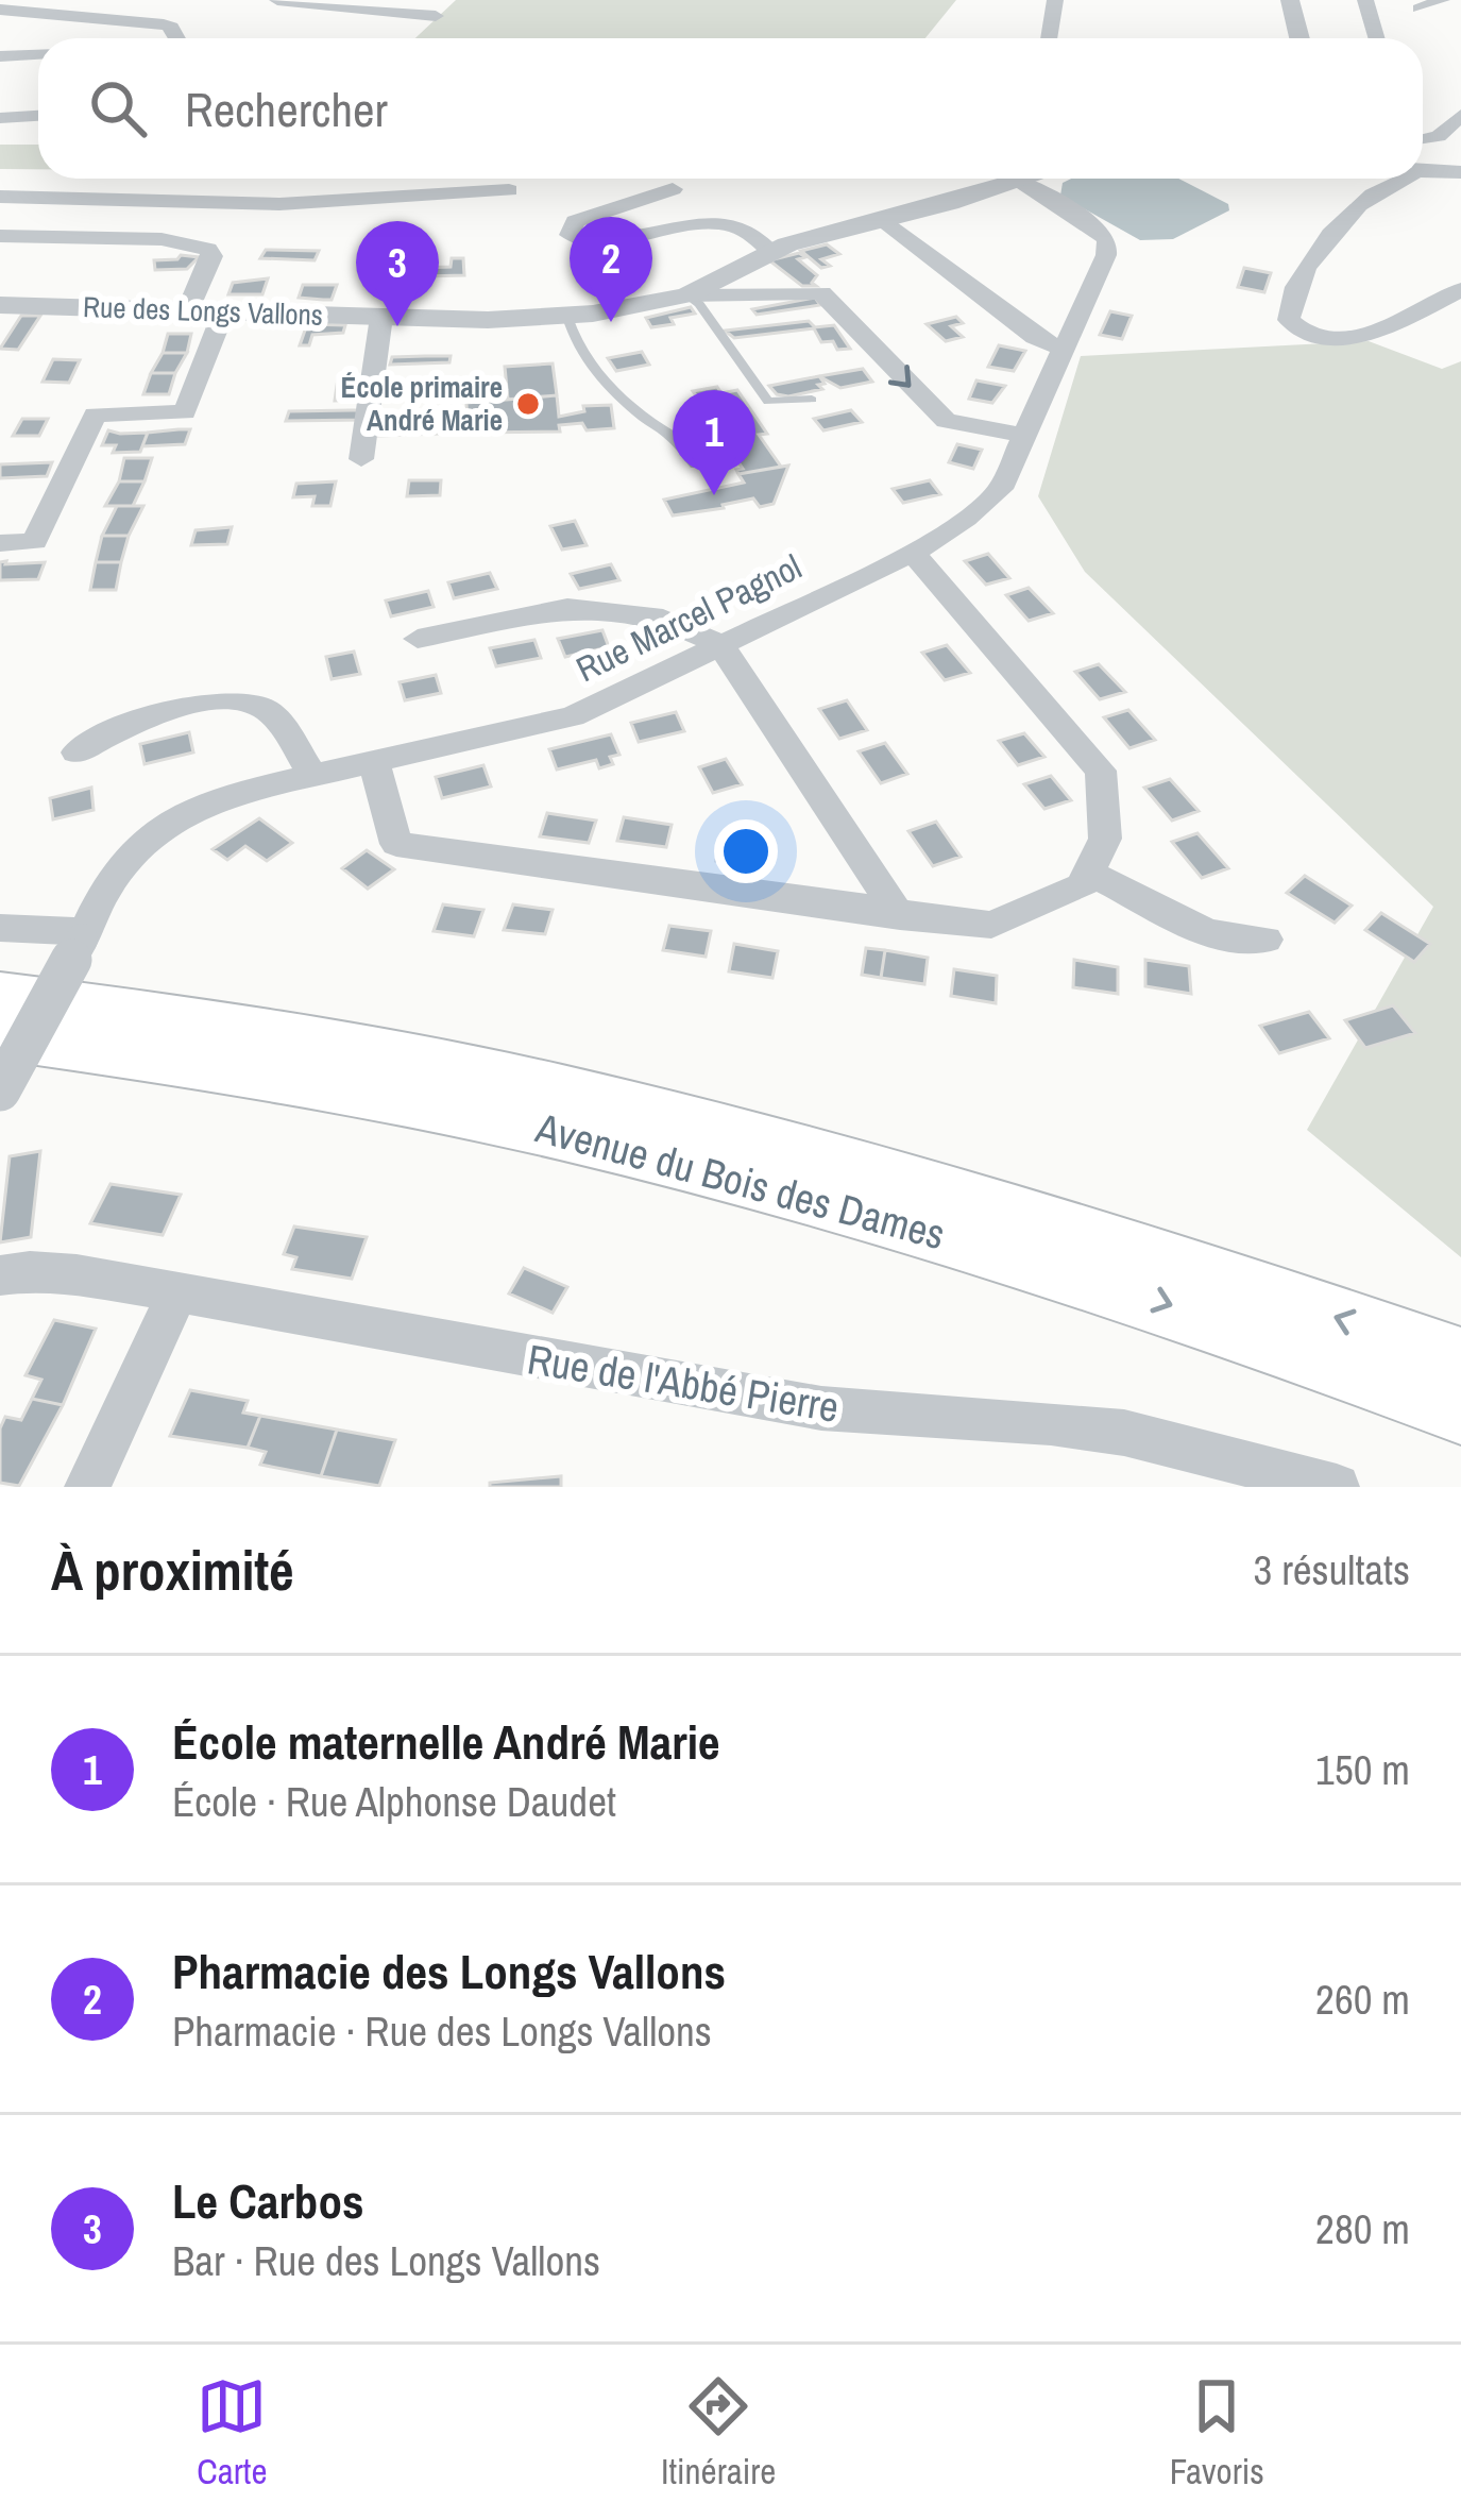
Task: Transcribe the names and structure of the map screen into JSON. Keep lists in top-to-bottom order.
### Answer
{
  "streets": {
    "highway": ["Avenue du Bois des Dames"],
    "street": ["Rue des Longs Vallons", "Rue Marcel Pagnol", "Rue de l'Abbé Pierre"]
  },
  "crossings": [
    ["Rue des Longs Vallons", "Rue Marcel Pagnol"]
  ],
  "places": ["École primaire André Marie"],
  "page": {
    "search": "Rechercher",
    "pins": ["2", "3", "1"],
    "heading": ["À proximité", "3 résultats"],
    "list": [
      {
        "mark": "1",
        "name": "École maternelle André Marie",
        "note": "École · Rue Alphonse Daudet",
        "value": "150 m"
      },
      {
        "mark": "2",
        "name": "Pharmacie des Longs Vallons",
        "note": "Pharmacie · Rue des Longs Vallons",
        "value": "260 m"
      },
      {
        "mark": "3",
        "name": "Le Carbos",
        "note": "Bar · Rue des Longs Vallons",
        "value": "280 m"
      }
    ],
    "nav": ["Carte", "Itinéraire", "Favoris"]
  }
}
